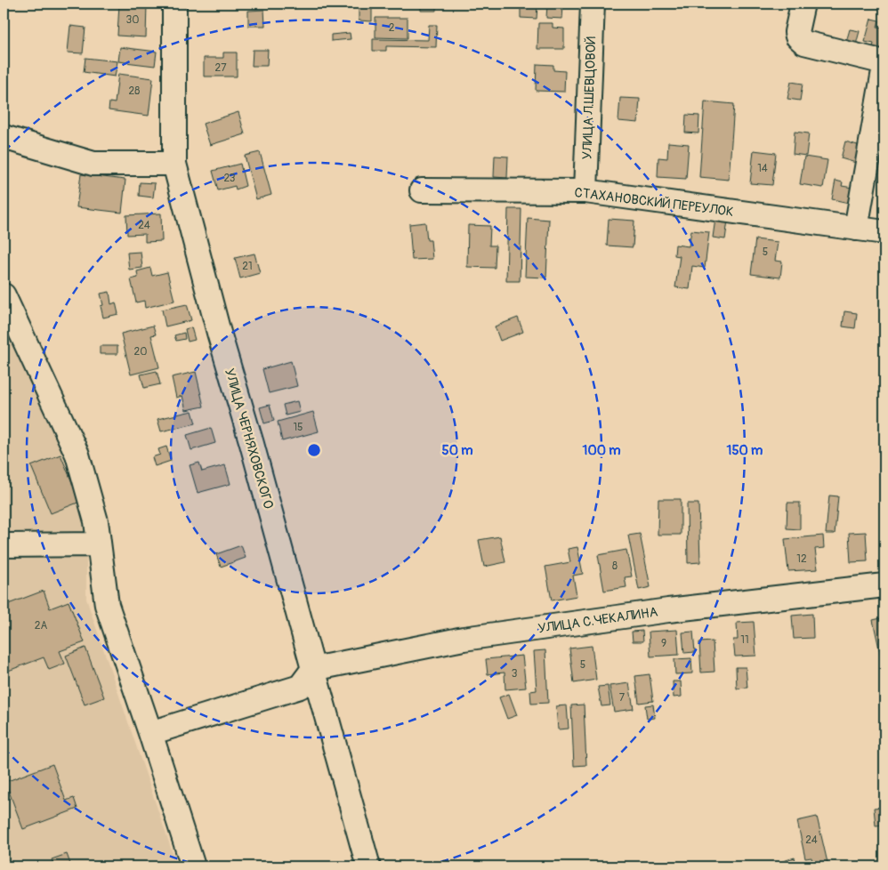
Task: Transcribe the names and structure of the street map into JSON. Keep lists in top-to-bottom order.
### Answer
{
  "streets": {
    "street": [
      "УЛИЦА Л.ШЕВЦОВОЙ",
      "СТАХАНОВСКИЙ ПЕРЕУЛОК",
      "УЛИЦА ЧЕРНЯХОВСКОГО",
      "УЛИЦА С.ЧЕКАЛИНА"
    ]
  },
  "crossings": [
    ["УЛИЦА Л.ШЕВЦОВОЙ", "СТАХАНОВСКИЙ ПЕРЕУЛОК"],
    ["УЛИЦА ЧЕРНЯХОВСКОГО", "УЛИЦА С.ЧЕКАЛИНА"]
  ],
  "house_numbers": [
    "30",
    "2",
    "27",
    "28",
    "14",
    "23",
    "24",
    "5",
    "21",
    "20",
    "15",
    "12",
    "8",
    "2А",
    "11",
    "9",
    "5",
    "3",
    "7",
    "24"
  ],
  "rings": ["50 m", "100 m", "150 m"]
}
